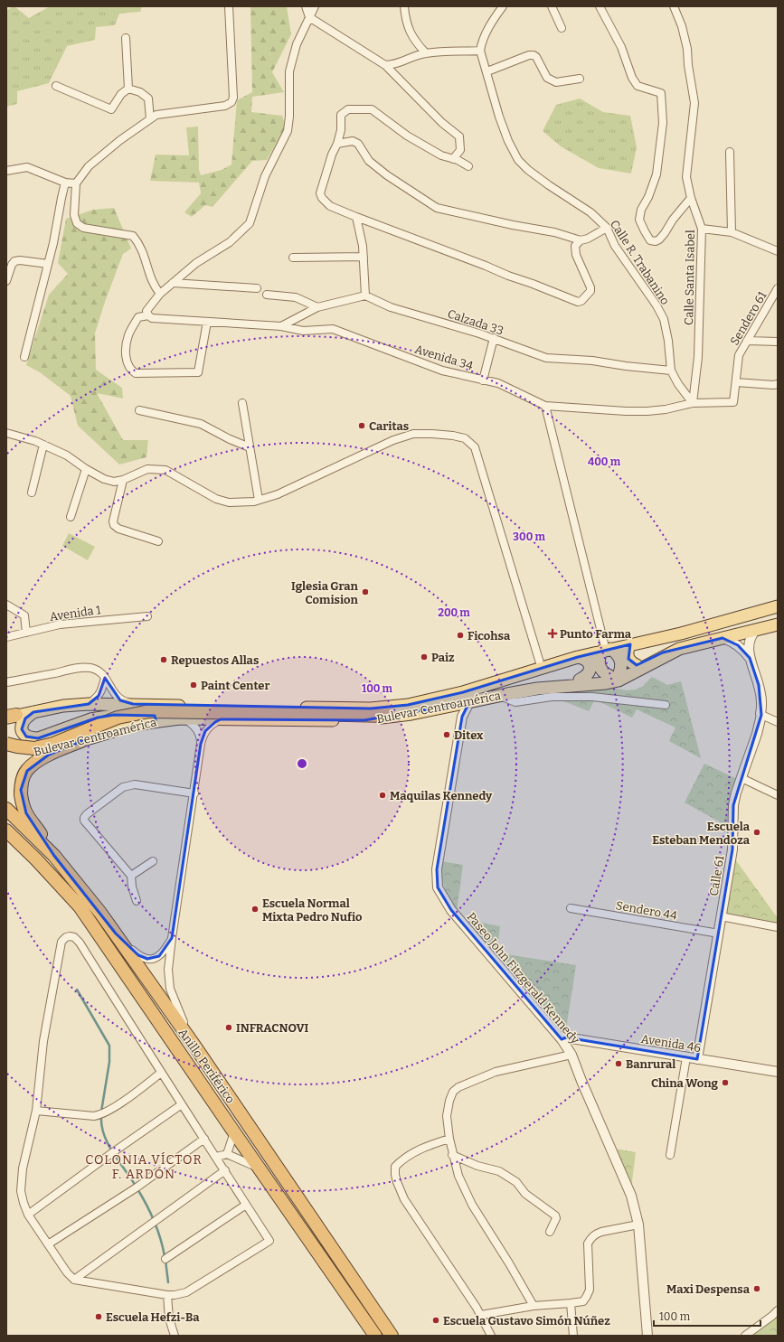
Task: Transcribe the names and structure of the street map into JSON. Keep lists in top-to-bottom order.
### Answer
{
  "streets": {
    "highway": ["Anillo Periférico"],
    "main road": ["Bulevar Centroamérica"],
    "street": [
      "Calle R. Trabanino",
      "Calle Santa Isabel",
      "Sendero 61",
      "Calzada 33",
      "Avenida 34",
      "Avenida 1",
      "Calle 61",
      "Sendero 44",
      "Paseo John Fitzgerald Kennedy",
      "Avenida 46"
    ]
  },
  "crossings": [
    ["Calle R. Trabanino", "Calle Santa Isabel"],
    ["Calle R. Trabanino", "Calzada 33"],
    ["Calle R. Trabanino", "Avenida 34"],
    ["Calle Santa Isabel", "Avenida 34"],
    ["Sendero 61", "Avenida 34"],
    ["Bulevar Centroamérica", "Calle 61"],
    ["Bulevar Centroamérica", "Paseo John Fitzgerald Kennedy"],
    ["Calle 61", "Sendero 44"],
    ["Calle 61", "Avenida 46"],
    ["Paseo John Fitzgerald Kennedy", "Avenida 46"]
  ],
  "districts": ["COLONIA VÍCTOR F. ARDÓN"],
  "places": {
    "other": [
      "Caritas",
      "Iglesia Gran Comision",
      "Ficohsa",
      "Paiz",
      "Repuestos Allas",
      "Paint Center",
      "Ditex",
      "Maquilas Kennedy",
      "Escuela Esteban Mendoza",
      "Escuela Normal Mixta Pedro Nufio",
      "INFRACNOVI",
      "Banrural",
      "China Wong",
      "Maxi Despensa",
      "Escuela Hefzi-Ba",
      "Escuela Gustavo Simón Núñez"
    ],
    "health": ["Punto Farma"]
  },
  "scale_bar": "100 m",
  "rings": [
    "400 m",
    "300 m",
    "200 m",
    "100 m"
  ]
}
